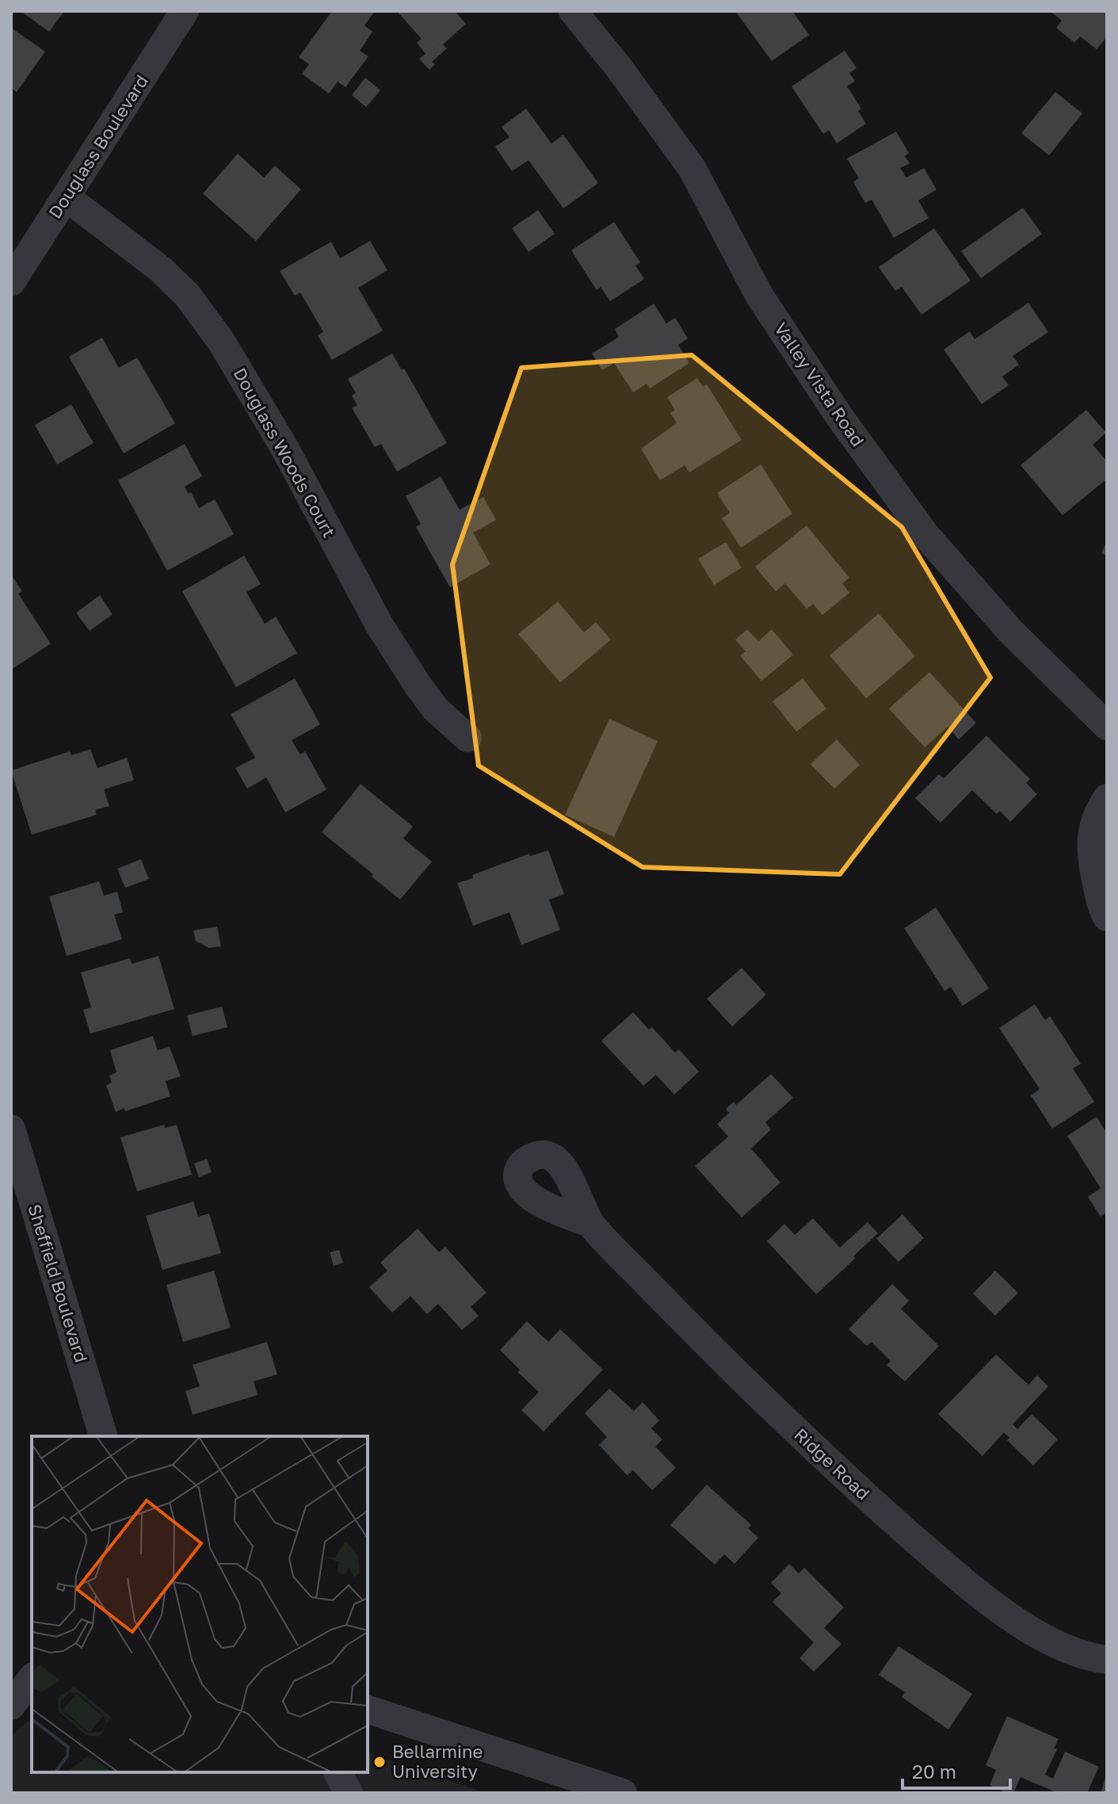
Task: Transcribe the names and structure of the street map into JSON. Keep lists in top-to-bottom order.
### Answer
{
  "streets": {
    "street": [
      "Douglass Boulevard",
      "Valley Vista Road",
      "Douglass Woods Court",
      "Sheffield Boulevard",
      "Ridge Road"
    ]
  },
  "crossings": [
    ["Douglass Boulevard", "Douglass Woods Court"]
  ],
  "places": ["Bellarmine University"],
  "scale_bar": "20 m"
}
